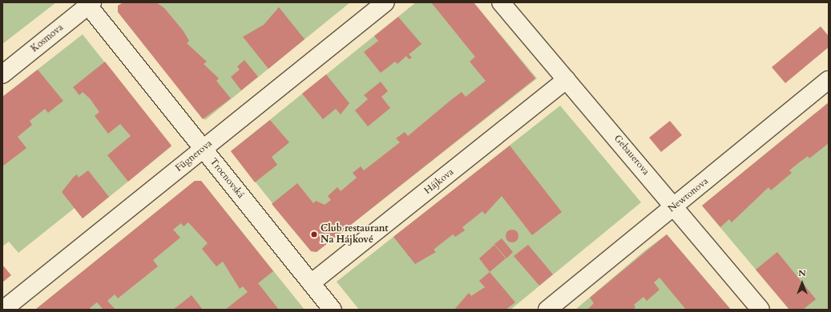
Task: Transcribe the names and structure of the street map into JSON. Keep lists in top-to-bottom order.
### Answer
{
  "streets": {
    "street": [
      "Kosmova",
      "Gebauerova",
      "Fügnerova",
      "Trocnovská",
      "Hájkova",
      "Newtonova"
    ]
  },
  "crossings": [
    ["Kosmova", "Trocnovská"],
    ["Gebauerova", "Hájkova"],
    ["Gebauerova", "Newtonova"],
    ["Fügnerova", "Trocnovská"],
    ["Trocnovská", "Hájkova"]
  ],
  "places": ["Club restaurant Na Hájkové"],
  "north": "top"
}
